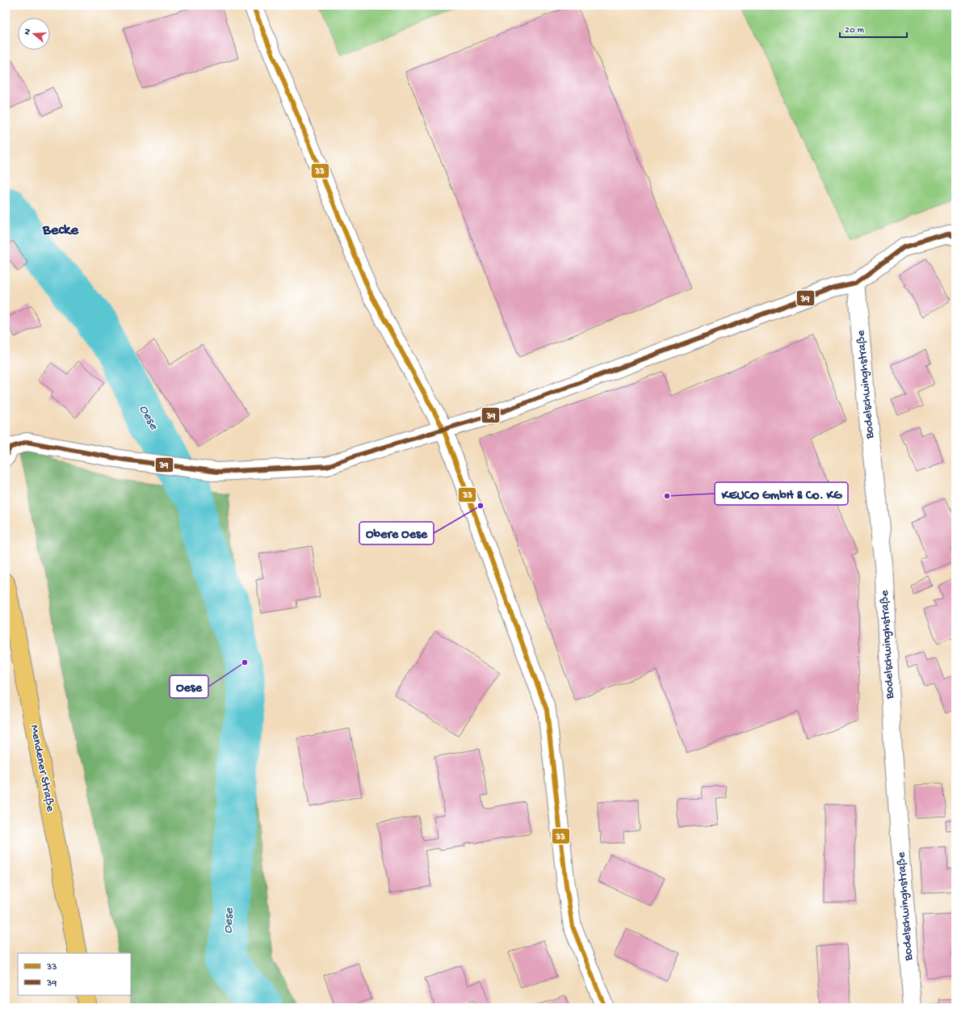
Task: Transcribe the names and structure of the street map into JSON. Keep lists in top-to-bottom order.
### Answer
{
  "streets": {
    "main road": ["Mendener Straße"],
    "street": ["Bodelschwinghstraße"]
  },
  "districts": ["Becke"],
  "water": ["Oese"],
  "places": ["KEUCO GmbH & Co. KG", "Obere Oese", "Oese"],
  "lines": ["transit line 33", "transit line 39"],
  "legend": ["33", "39"],
  "scale_bar": "20 m",
  "north": "left"
}
